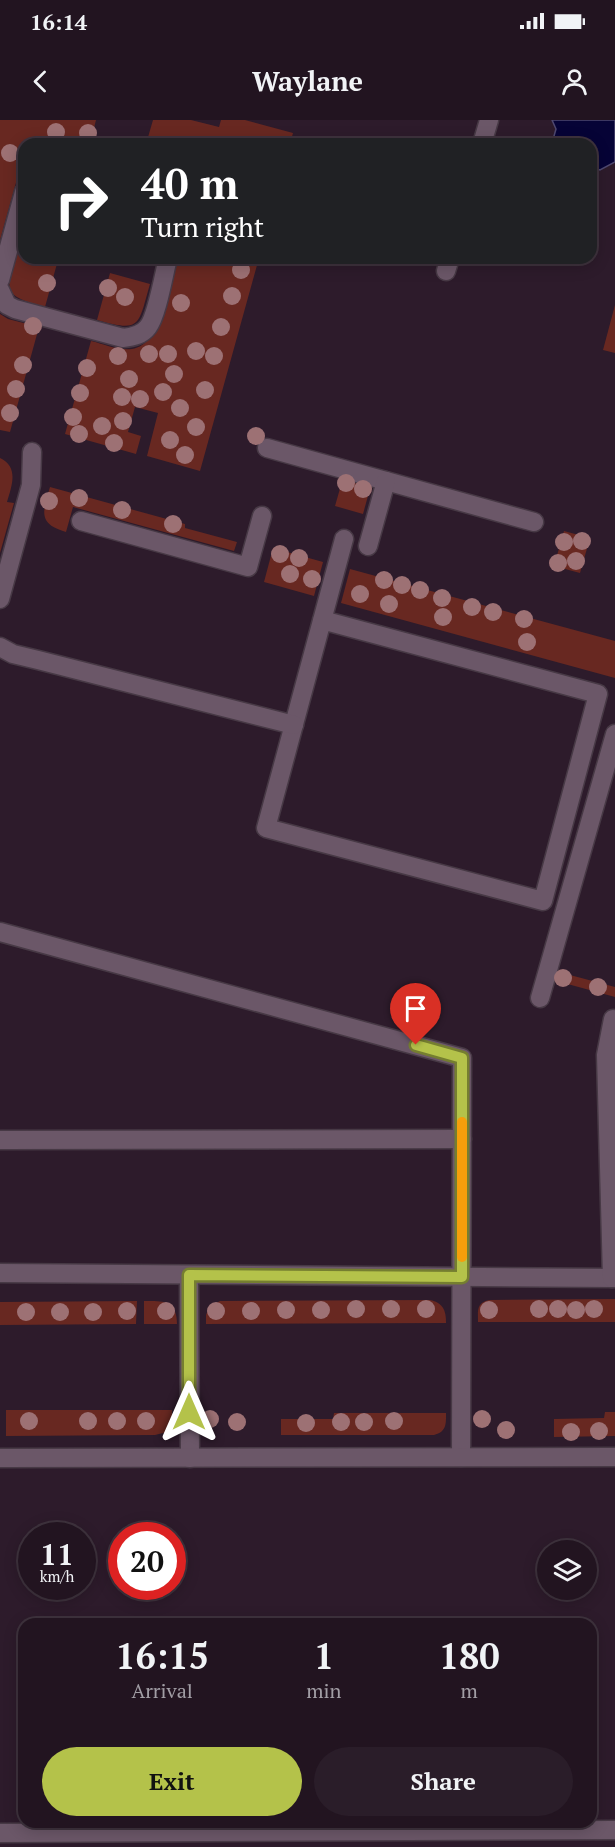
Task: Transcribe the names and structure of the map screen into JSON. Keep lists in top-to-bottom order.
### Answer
{
  "page": {
    "status": "16:14",
    "header": "Waylane",
    "turn": ["40 m", "Turn right"],
    "speed": "11 km/h",
    "limit": "20",
    "eta": [
      "16:15",
      "Arrival",
      "1",
      "min",
      "180",
      "m"
    ],
    "buttons": ["Exit", "Share"]
  }
}
